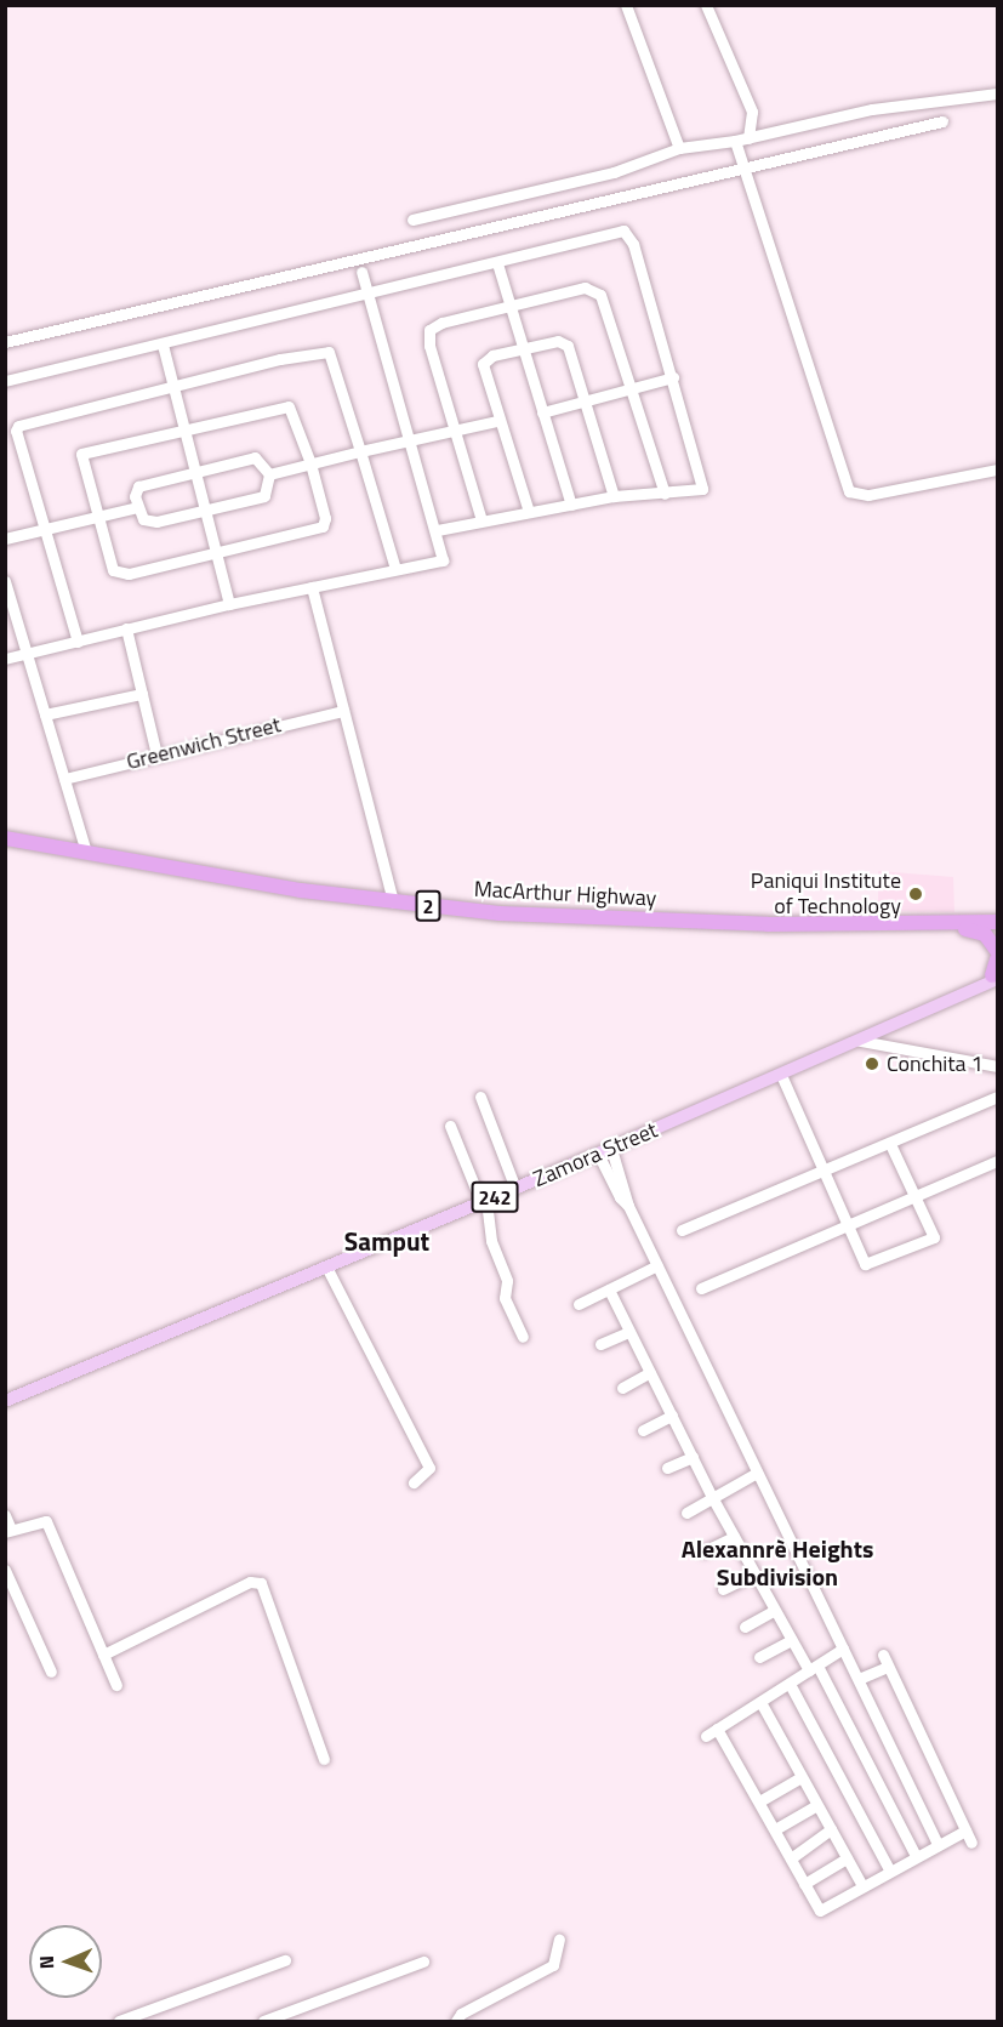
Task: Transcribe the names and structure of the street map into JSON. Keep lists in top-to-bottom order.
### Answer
{
  "streets": {
    "highway": ["MacArthur Highway", "2"],
    "main road": ["Zamora Street", "242"],
    "street": ["Greenwich Street"]
  },
  "districts": ["Samput", "Alexannrè Heights Subdivision"],
  "places": ["Paniqui Institute of Technology", "Conchita 1"],
  "north": "left"
}
